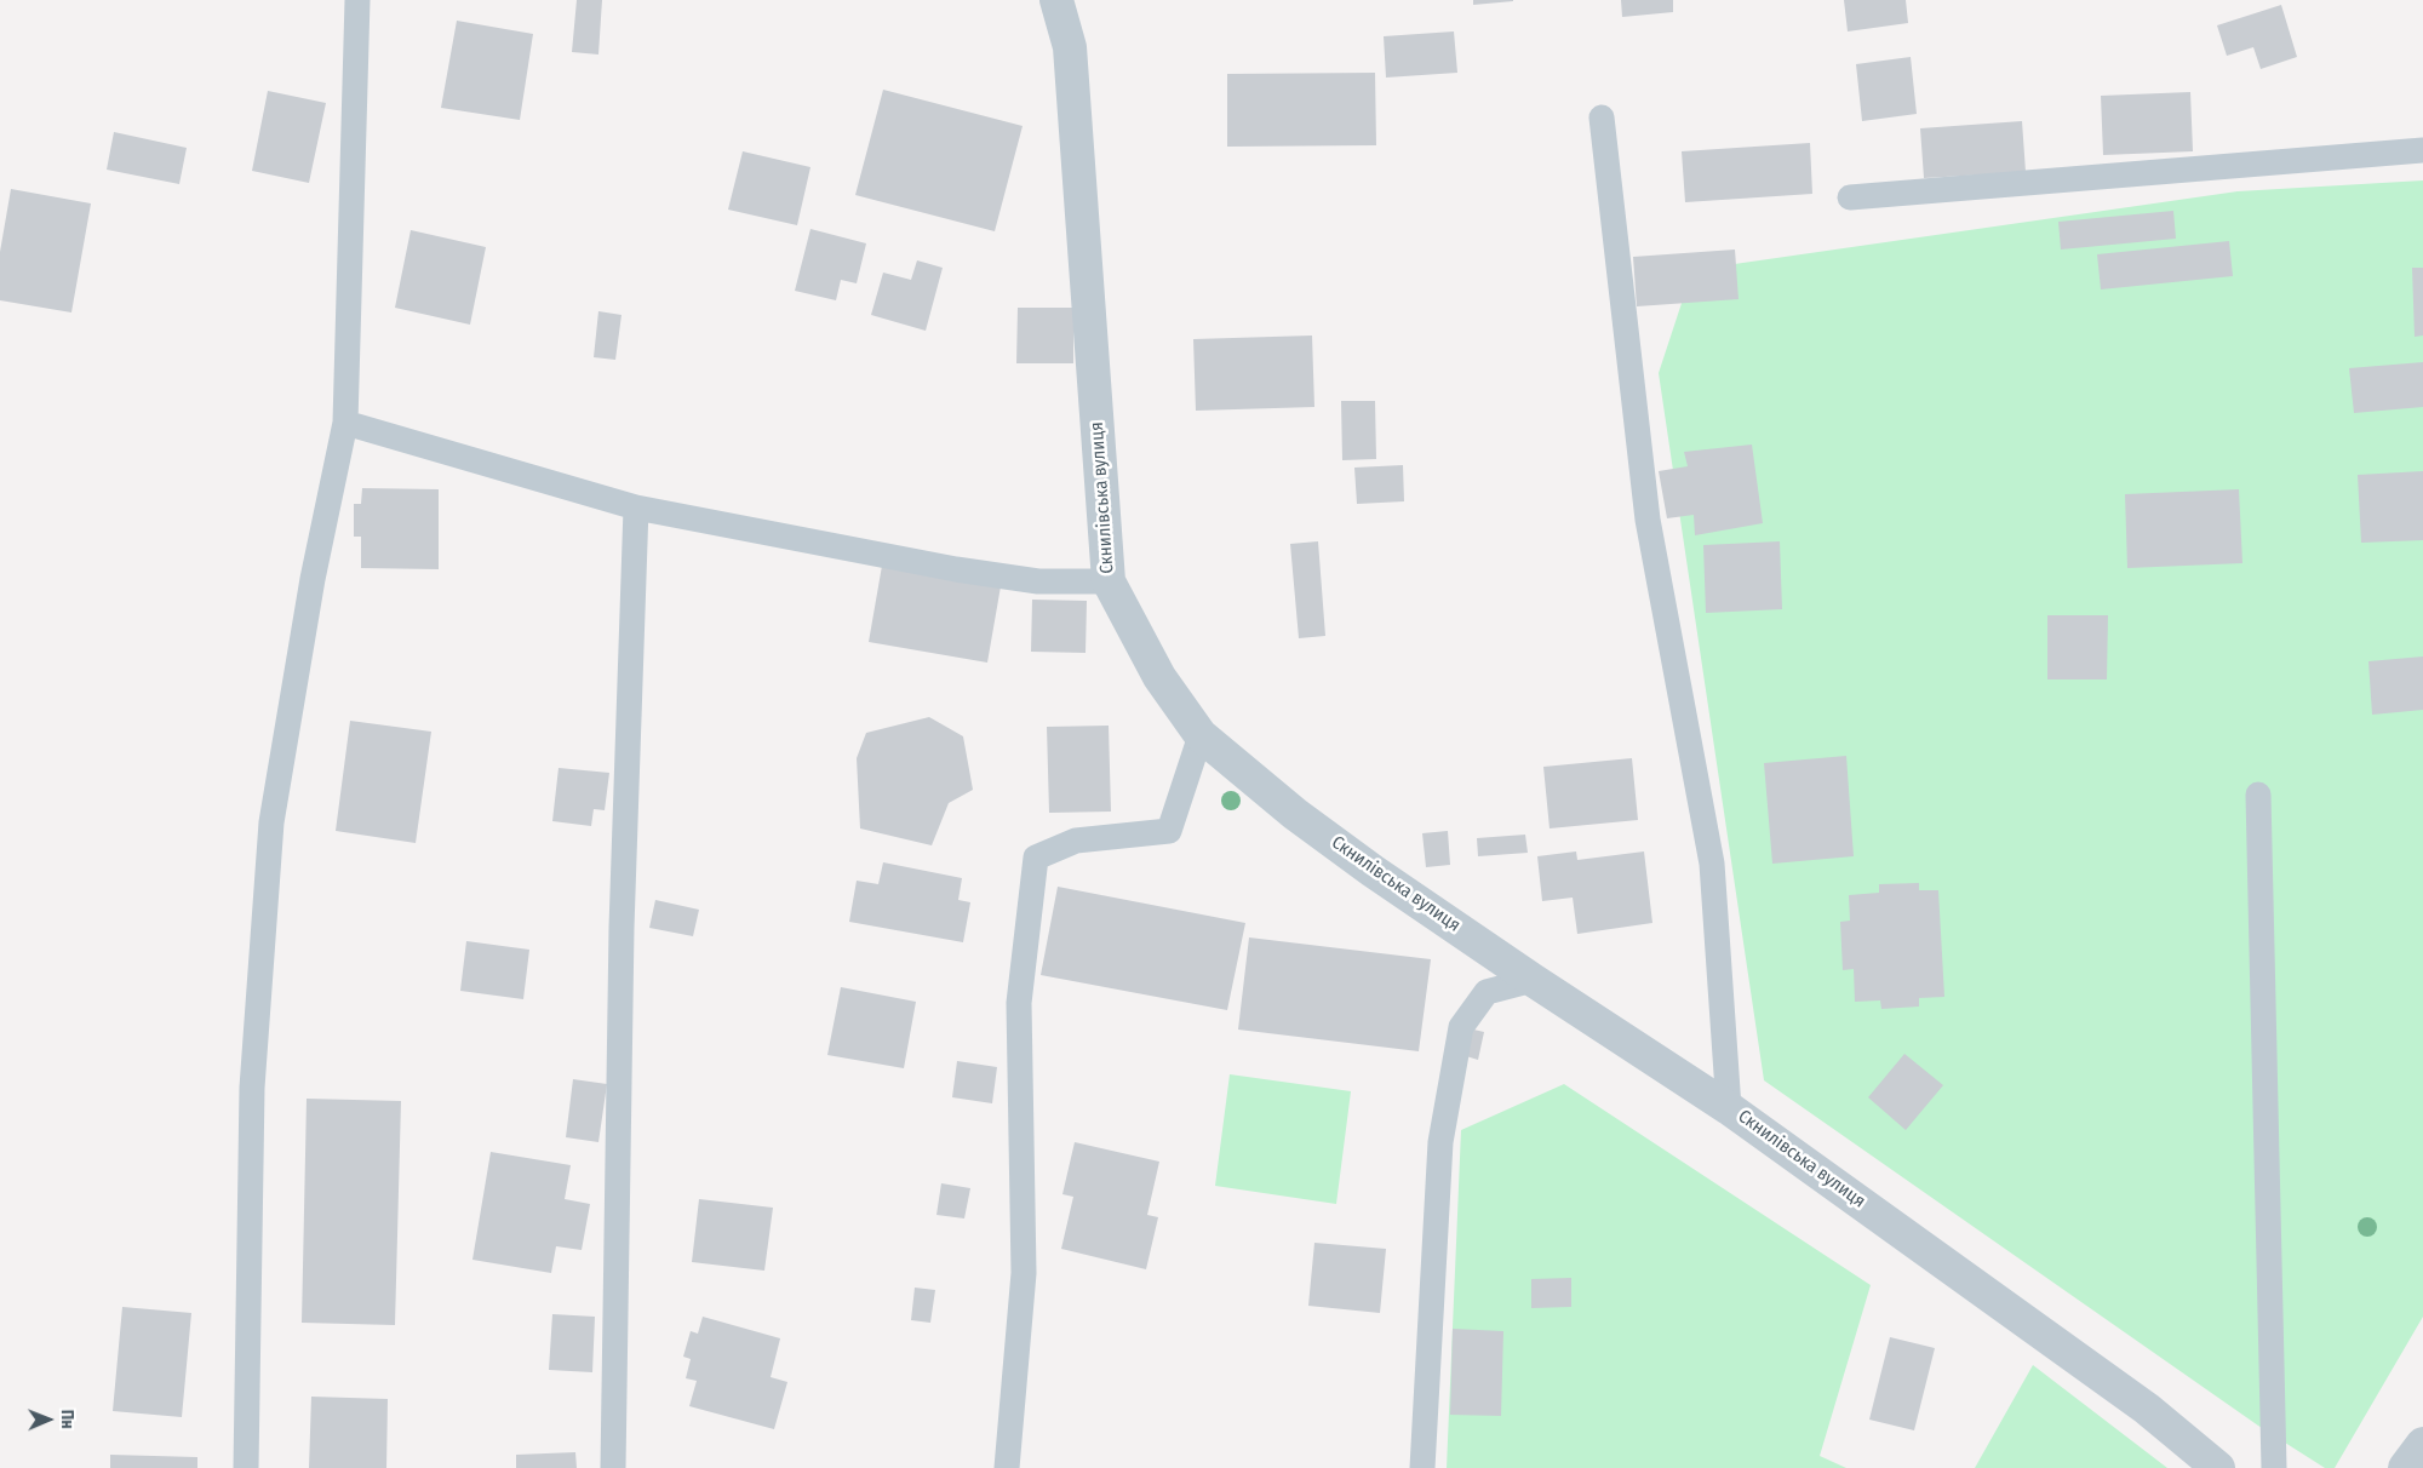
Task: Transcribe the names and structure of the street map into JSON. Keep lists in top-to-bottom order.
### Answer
{
  "streets": {
    "street": ["Скнилівська вулиця"]
  },
  "north": "right"
}
